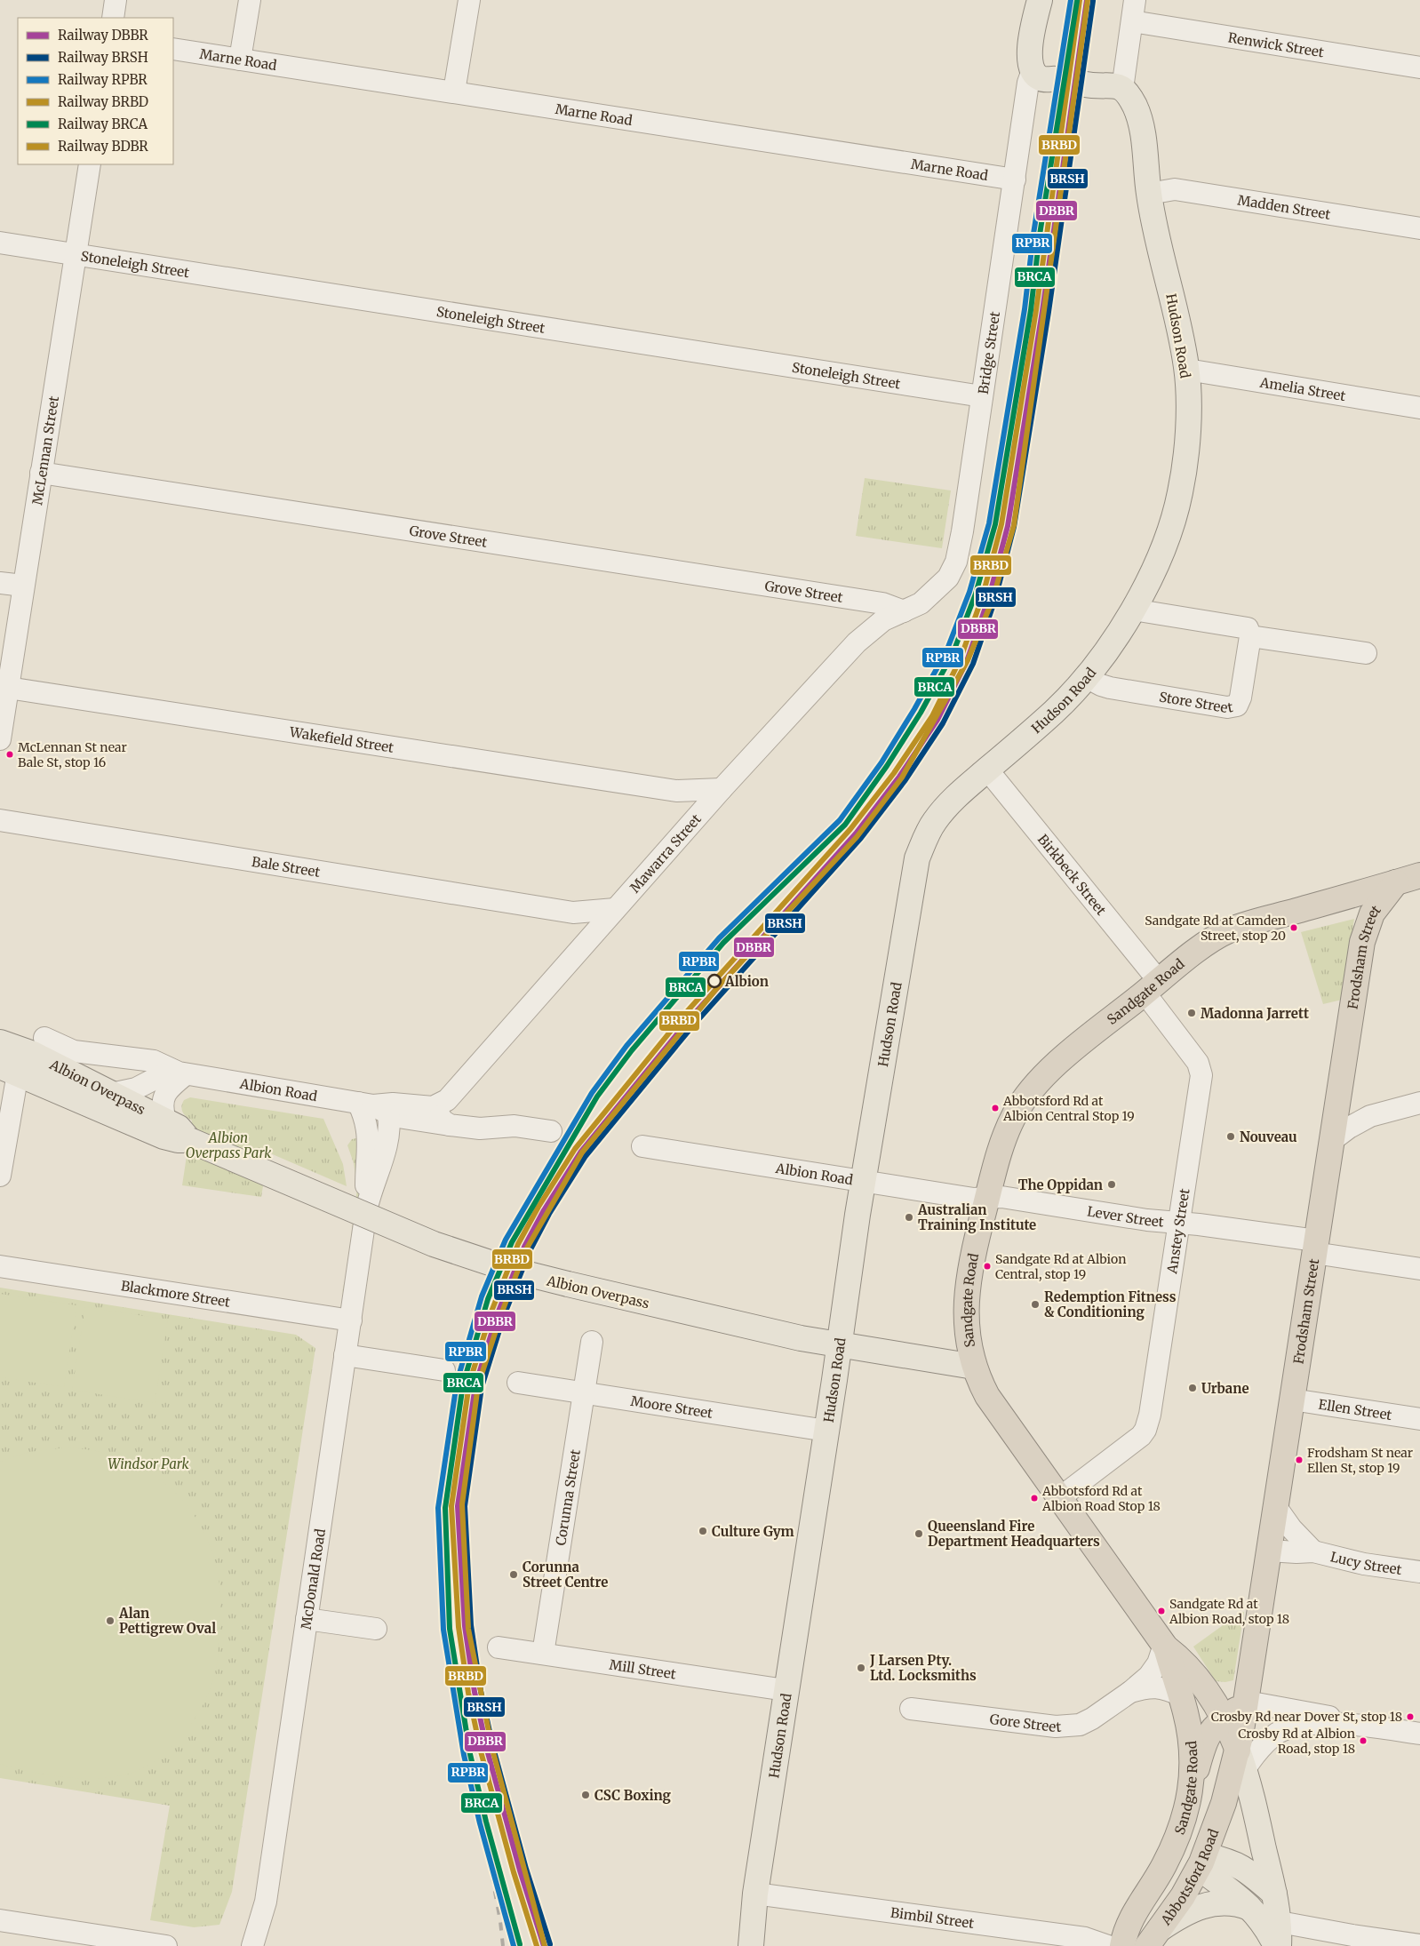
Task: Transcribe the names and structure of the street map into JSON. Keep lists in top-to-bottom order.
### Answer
{
  "streets": {
    "highway": ["Frodsham Street", "Sandgate Road", "Abbotsford Road"],
    "main road": ["Hudson Road", "Bridge Street", "Albion Overpass"],
    "street": [
      "Renwick Street",
      "Marne Road",
      "Madden Street",
      "Stoneleigh Street",
      "Amelia Street",
      "McLennan Street",
      "Grove Street",
      "Store Street",
      "Wakefield Street",
      "Mawarra Street",
      "Bale Street",
      "Birkbeck Street",
      "Albion Road",
      "Lever Street",
      "Anstey Street",
      "Blackmore Street",
      "Moore Street",
      "Ellen Street",
      "Corunna Street",
      "Lucy Street",
      "McDonald Road",
      "Mill Street",
      "Gore Street",
      "Bimbil Street"
    ]
  },
  "crossings": [
    ["Marne Road", "Bridge Street"],
    ["Madden Street", "Hudson Road"],
    ["Stoneleigh Street", "Bridge Street"],
    ["Stoneleigh Street", "McLennan Street"],
    ["Hudson Road", "Amelia Street"],
    ["Hudson Road", "Store Street"],
    ["Hudson Road", "Birkbeck Street"],
    ["Hudson Road", "Albion Overpass"],
    ["Hudson Road", "Albion Road"],
    ["Hudson Road", "Moore Street"],
    ["Hudson Road", "Mill Street"],
    ["Hudson Road", "Bimbil Street"],
    ["Bridge Street", "Grove Street"],
    ["Bridge Street", "Mawarra Street"],
    ["McLennan Street", "Grove Street"],
    ["McLennan Street", "Wakefield Street"],
    ["Grove Street", "Mawarra Street"],
    ["Wakefield Street", "Mawarra Street"],
    ["Mawarra Street", "Bale Street"],
    ["Mawarra Street", "Albion Road"],
    ["Birkbeck Street", "Sandgate Road"],
    ["Birkbeck Street", "Anstey Street"],
    ["Frodsham Street", "Sandgate Road"],
    ["Frodsham Street", "Lever Street"],
    ["Frodsham Street", "Ellen Street"],
    ["Frodsham Street", "Lucy Street"],
    ["Frodsham Street", "Abbotsford Road"],
    ["Sandgate Road", "Albion Overpass"],
    ["Sandgate Road", "Albion Road"],
    ["Sandgate Road", "Lever Street"],
    ["Sandgate Road", "Anstey Street"],
    ["Sandgate Road", "Gore Street"],
    ["Sandgate Road", "Abbotsford Road"],
    ["Albion Overpass", "Albion Road"],
    ["Albion Road", "Lever Street"],
    ["Albion Road", "McDonald Road"],
    ["Lever Street", "Anstey Street"],
    ["Blackmore Street", "McDonald Road"],
    ["Moore Street", "Corunna Street"],
    ["Corunna Street", "Mill Street"]
  ],
  "parks": ["Albion Overpass Park", "Windsor Park"],
  "places": [
    "McLennan St near Bale St, stop 16",
    "Sandgate Rd at Camden Street, stop 20",
    "Albion",
    "Madonna Jarrett",
    "Abbotsford Rd at Albion Central Stop 19",
    "Nouveau",
    "The Oppidan",
    "Australian Training Institute",
    "Sandgate Rd at Albion Central, stop 19",
    "Redemption Fitness & Conditioning",
    "Urbane",
    "Frodsham St near Ellen St, stop 19",
    "Abbotsford Rd at Albion Road Stop 18",
    "Culture Gym",
    "Queensland Fire Department Headquarters",
    "Corunna Street Centre",
    "Sandgate Rd at Albion Road, stop 18",
    "Alan Pettigrew Oval",
    "J Larsen Pty. Ltd. Locksmiths",
    "Crosby Rd near Dover St, stop 18",
    "Crosby Rd at Albion Road, stop 18",
    "CSC Boxing"
  ],
  "lines": [
    "rail line DBBR",
    "rail line RPBR",
    "rail line BRBD",
    "rail line BDBR",
    "rail line BRSH",
    "rail line BRCA"
  ],
  "legend": [
    "Railway DBBR",
    "Railway BRSH",
    "Railway RPBR",
    "Railway BRBD",
    "Railway BRCA",
    "Railway BDBR"
  ]
}
